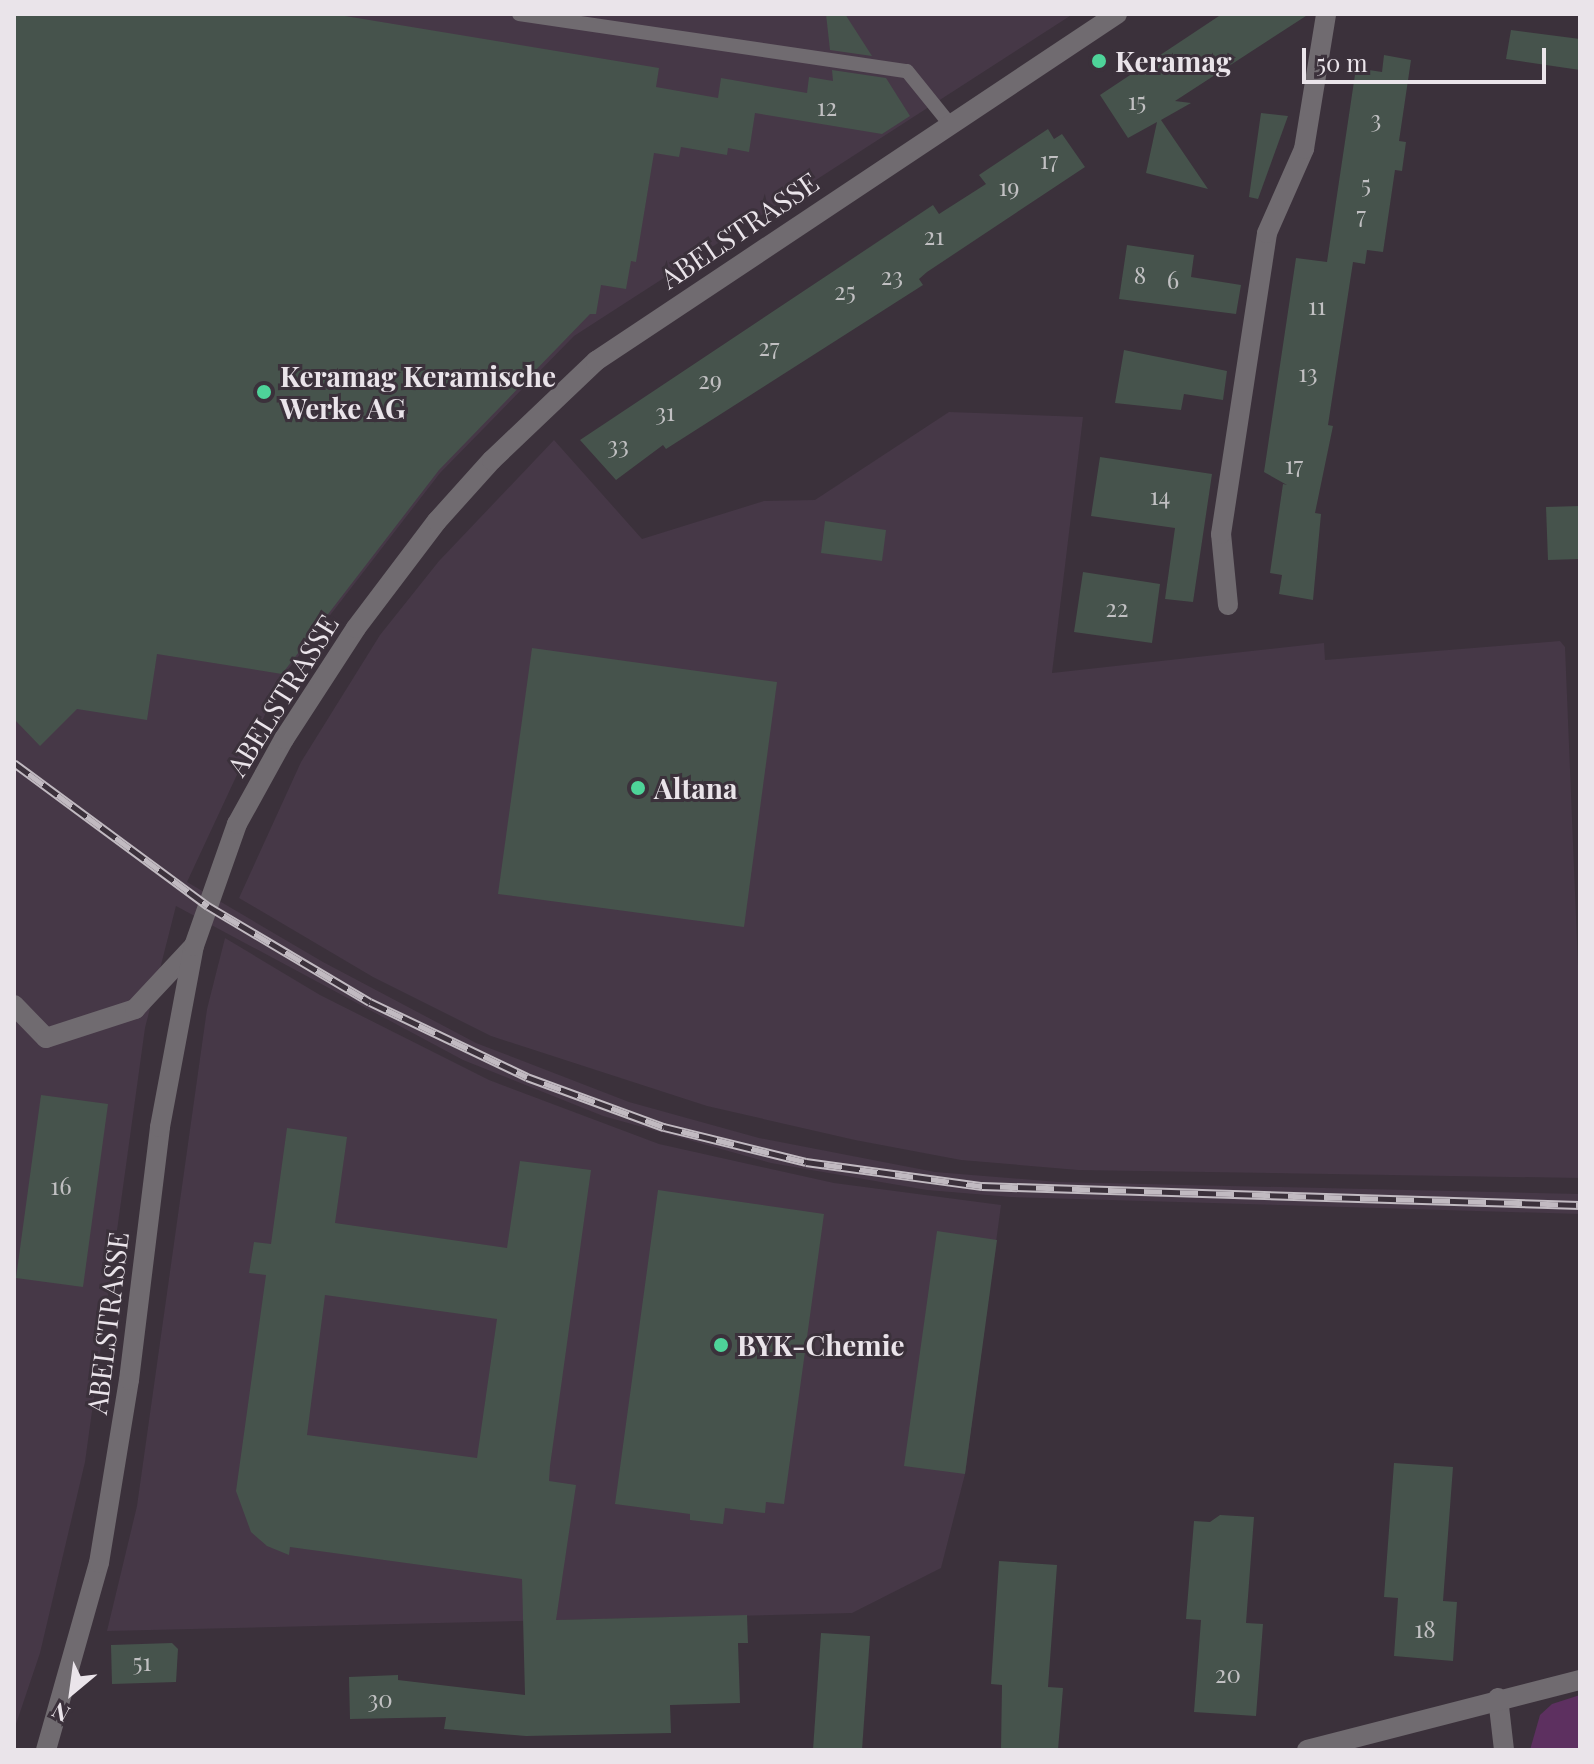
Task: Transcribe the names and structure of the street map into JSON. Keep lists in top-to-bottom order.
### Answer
{
  "streets": {
    "street": ["ABELSTRASSE"]
  },
  "places": [
    "Keramag",
    "Keramag Keramische Werke AG",
    "Altana",
    "BYK-Chemie"
  ],
  "house_numbers": [
    "15",
    "12",
    "3",
    "17",
    "5",
    "19",
    "7",
    "21",
    "8",
    "23",
    "6",
    "25",
    "11",
    "27",
    "13",
    "29",
    "31",
    "33",
    "17",
    "14",
    "22",
    "16",
    "18",
    "51",
    "20",
    "30"
  ],
  "scale_bar": "50 m",
  "north": "bottom left"
}
